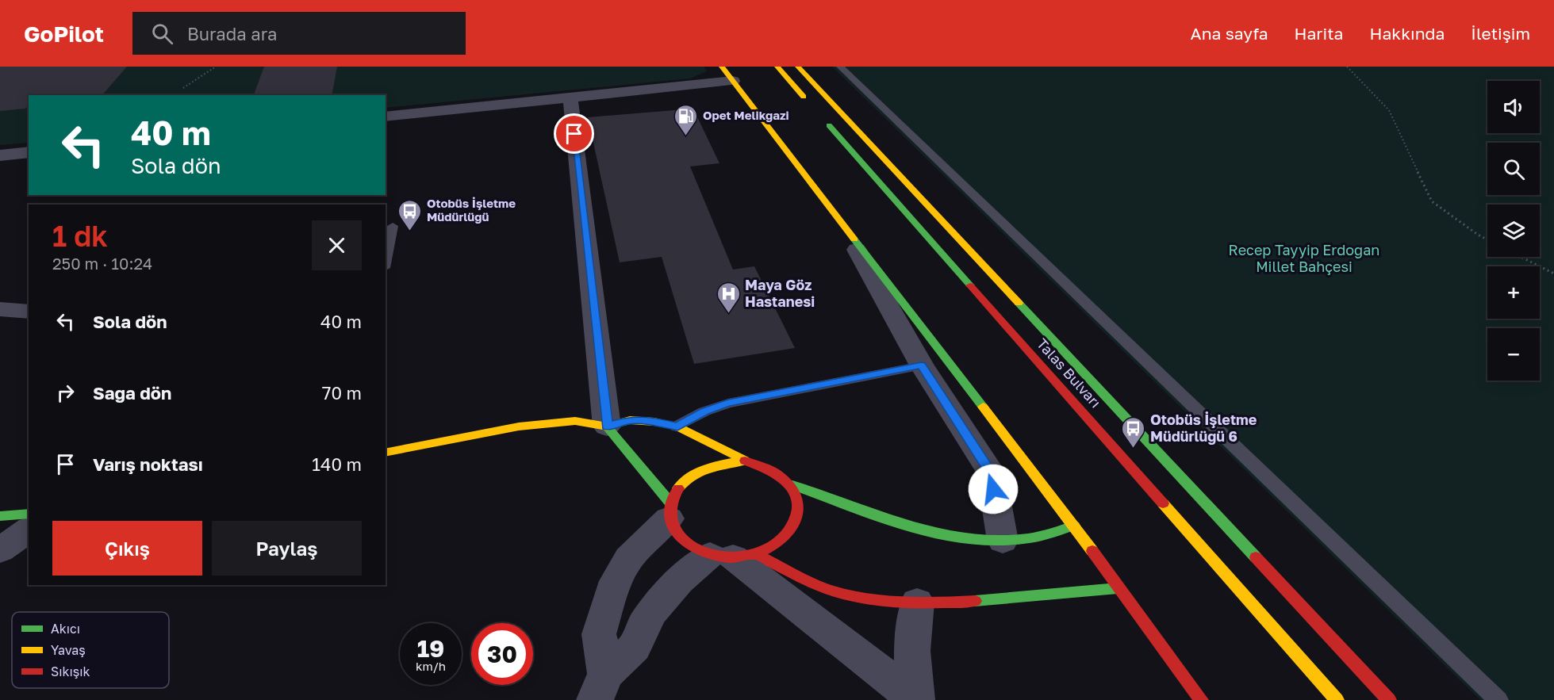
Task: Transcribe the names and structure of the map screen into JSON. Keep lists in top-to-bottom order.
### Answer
{
  "streets": {
    "main road": ["Talas Bulvarı"]
  },
  "parks": ["Recep Tayyip Erdoğan Millet Bahçesi"],
  "places": {
    "fuel station": ["Opet Melikgazi"],
    "bus stop": ["Otobüs İşletme Müdürlüğü", "Otobüs İşletme Müdürlüğü 6"],
    "hospital": ["Maya Göz Hastanesi"]
  },
  "legend": ["Akıcı", "Yavaş", "Sıkışık"],
  "page": {
    "header": "GoPilot",
    "search": "Burada ara",
    "nav": [
      "Ana sayfa",
      "Harita",
      "Hakkında",
      "İletişim"
    ],
    "map_buttons": ["+", "−"],
    "turn": ["40 m", "Sola dön"],
    "heading": ["1 dk", "250 m · 10:24"],
    "list": [
      {
        "name": "Sola dön",
        "value": "40 m"
      },
      {
        "name": "Sağa dön",
        "value": "70 m"
      },
      {
        "name": "Varış noktası",
        "value": "140 m"
      }
    ],
    "buttons": ["Çıkış", "Paylaş"],
    "speed": "19 km/h",
    "limit": "30"
  }
}
